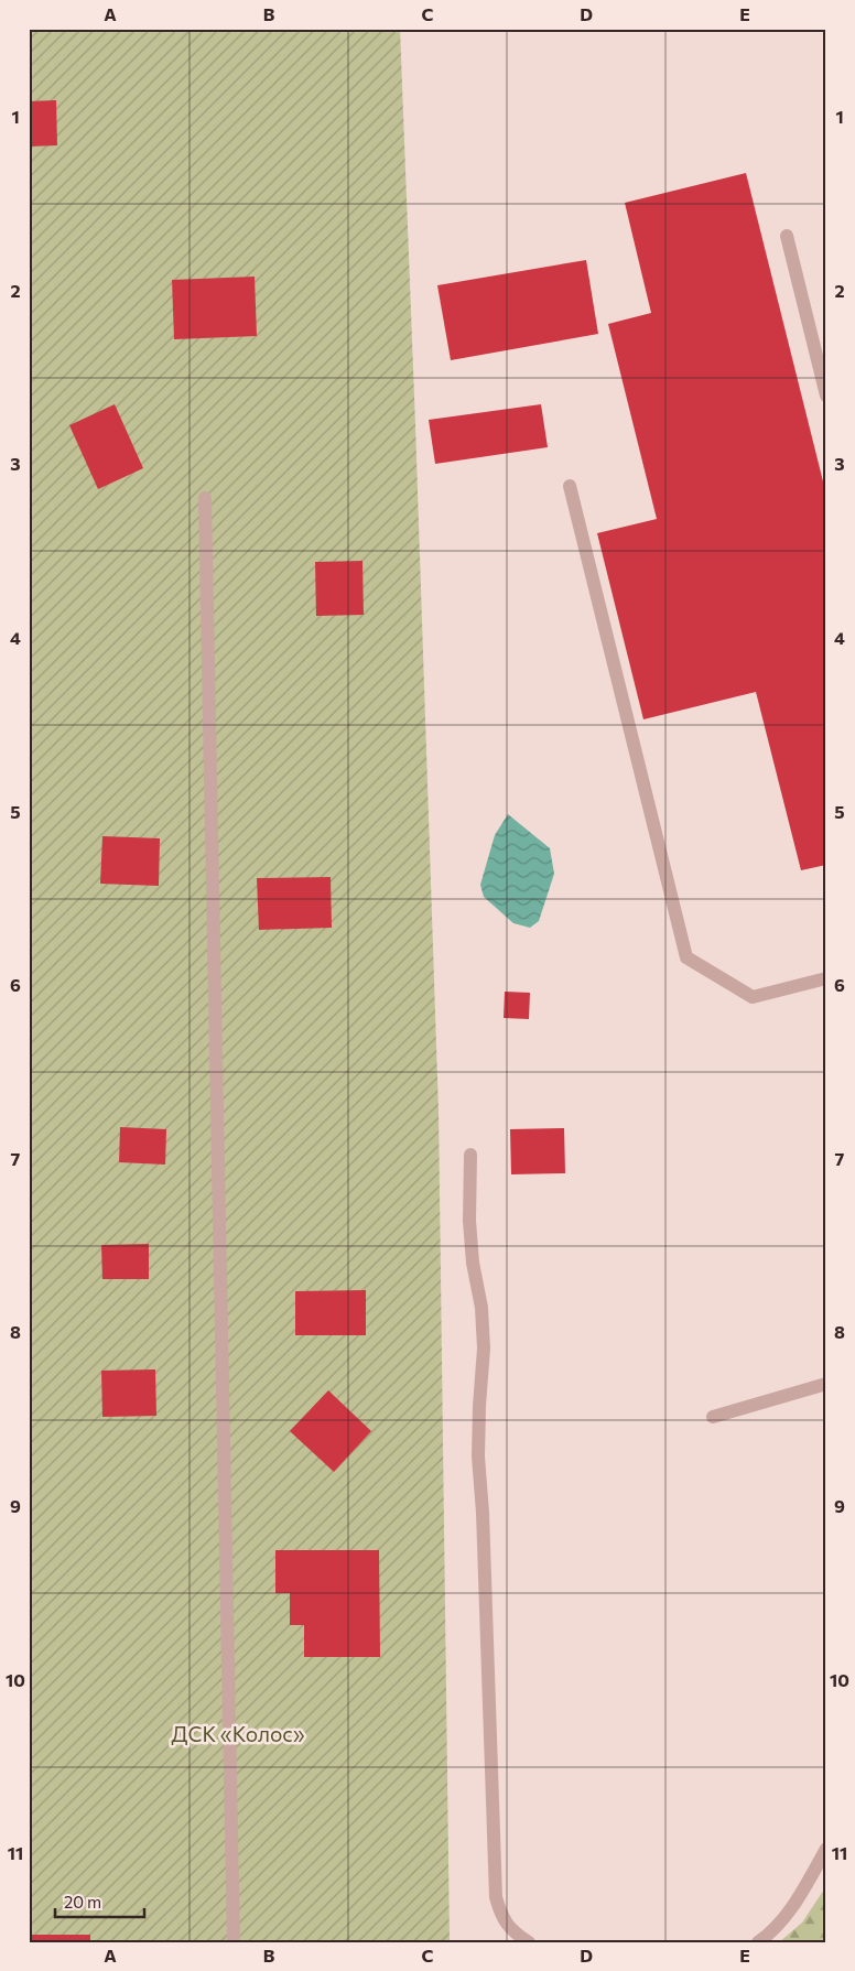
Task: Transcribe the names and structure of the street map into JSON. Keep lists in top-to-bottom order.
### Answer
{
  "parks": ["ДСК «Колос»"],
  "scale_bar": "20 m",
  "grid": {
    "columns": [
      "A",
      "B",
      "C",
      "D",
      "E"
    ],
    "rows": [
      "1",
      "2",
      "3",
      "4",
      "5",
      "6",
      "7",
      "8",
      "9",
      "10",
      "11"
    ]
  }
}
